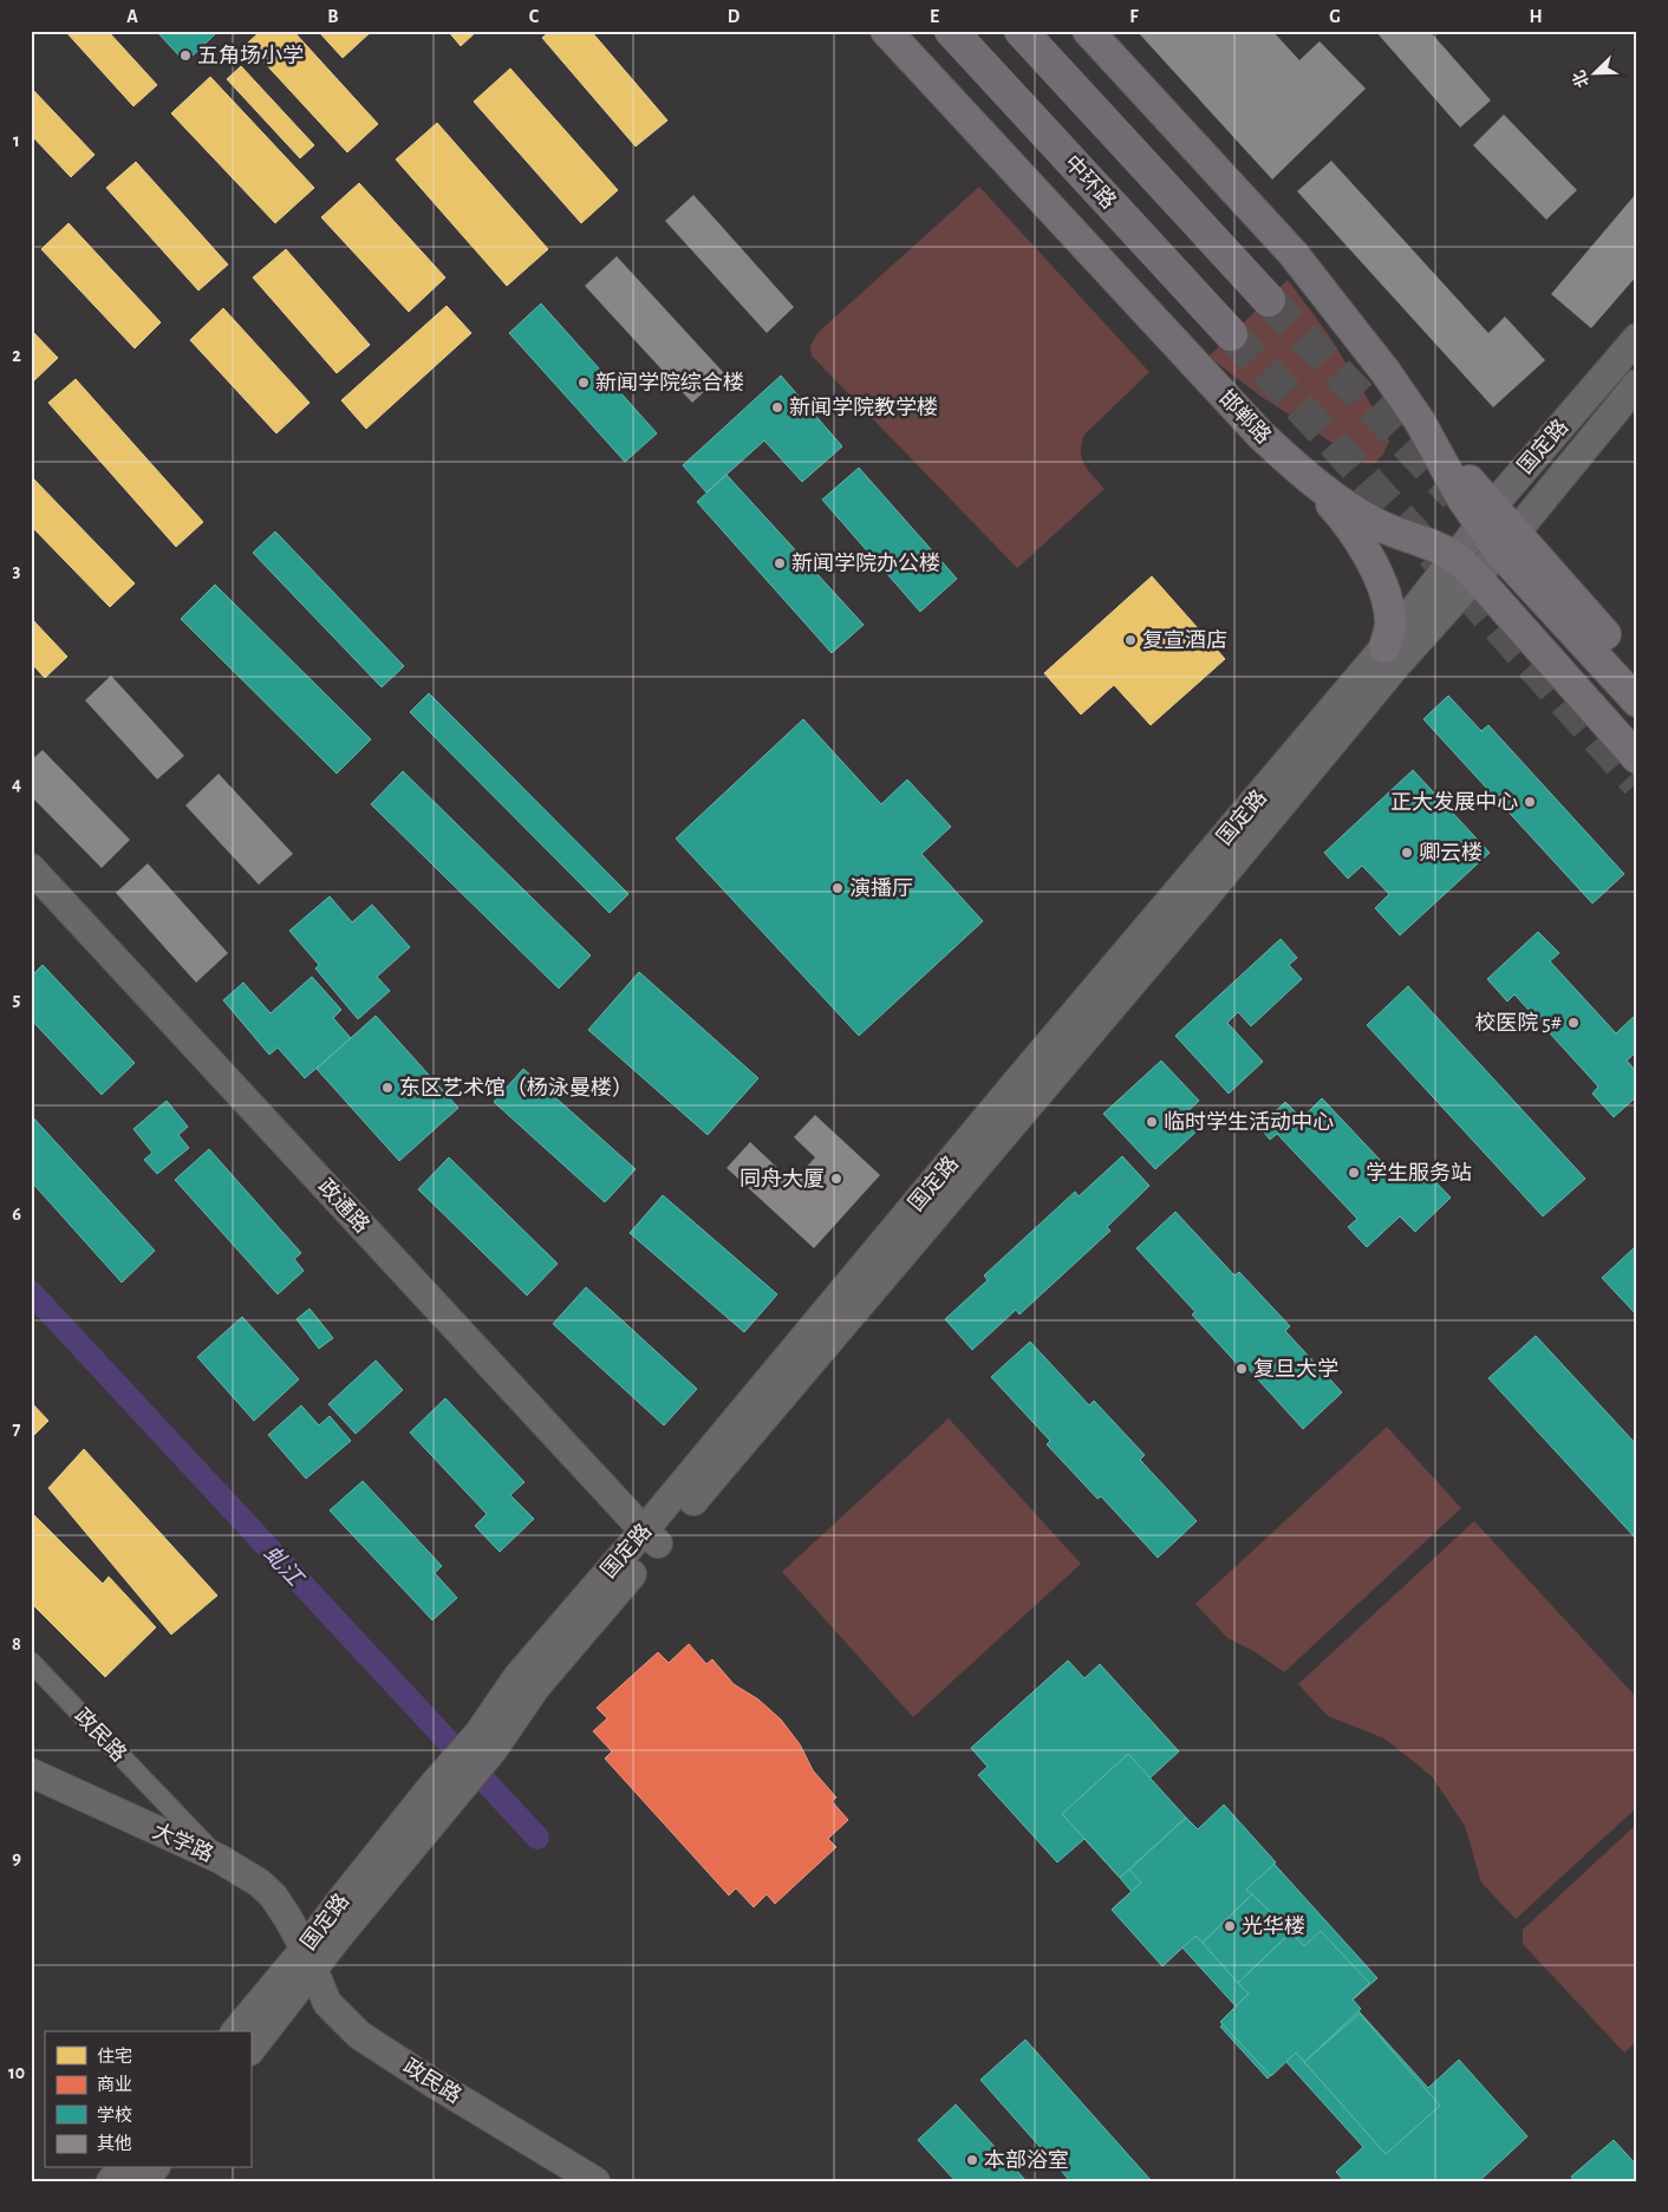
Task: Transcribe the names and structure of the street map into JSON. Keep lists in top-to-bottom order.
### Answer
{
  "streets": {
    "highway": ["中环路"],
    "main road": ["邯郸路"],
    "street": [
      "国定路",
      "政通路",
      "政民路",
      "大学路"
    ]
  },
  "crossings": [
    ["邯郸路", "国定路"],
    ["国定路", "政通路"],
    ["国定路", "政民路"],
    ["国定路", "大学路"],
    ["政民路", "大学路"]
  ],
  "water": ["虬江"],
  "places": [
    "五角场小学",
    "新闻学院综合楼",
    "新闻学院教学楼",
    "新闻学院办公楼",
    "复宣酒店",
    "正大发展中心",
    "卿云楼",
    "演播厅",
    "校医院 5#",
    "东区艺术馆（杨泳曼楼）",
    "临时学生活动中心",
    "学生服务站",
    "同舟大厦",
    "复旦大学",
    "光华楼",
    "本部浴室"
  ],
  "legend": [
    "住宅",
    "商业",
    "学校",
    "其他"
  ],
  "north": "bottom left",
  "grid": {
    "columns": [
      "A",
      "B",
      "C",
      "D",
      "E",
      "F",
      "G",
      "H"
    ],
    "rows": [
      "1",
      "2",
      "3",
      "4",
      "5",
      "6",
      "7",
      "8",
      "9",
      "10"
    ]
  }
}
